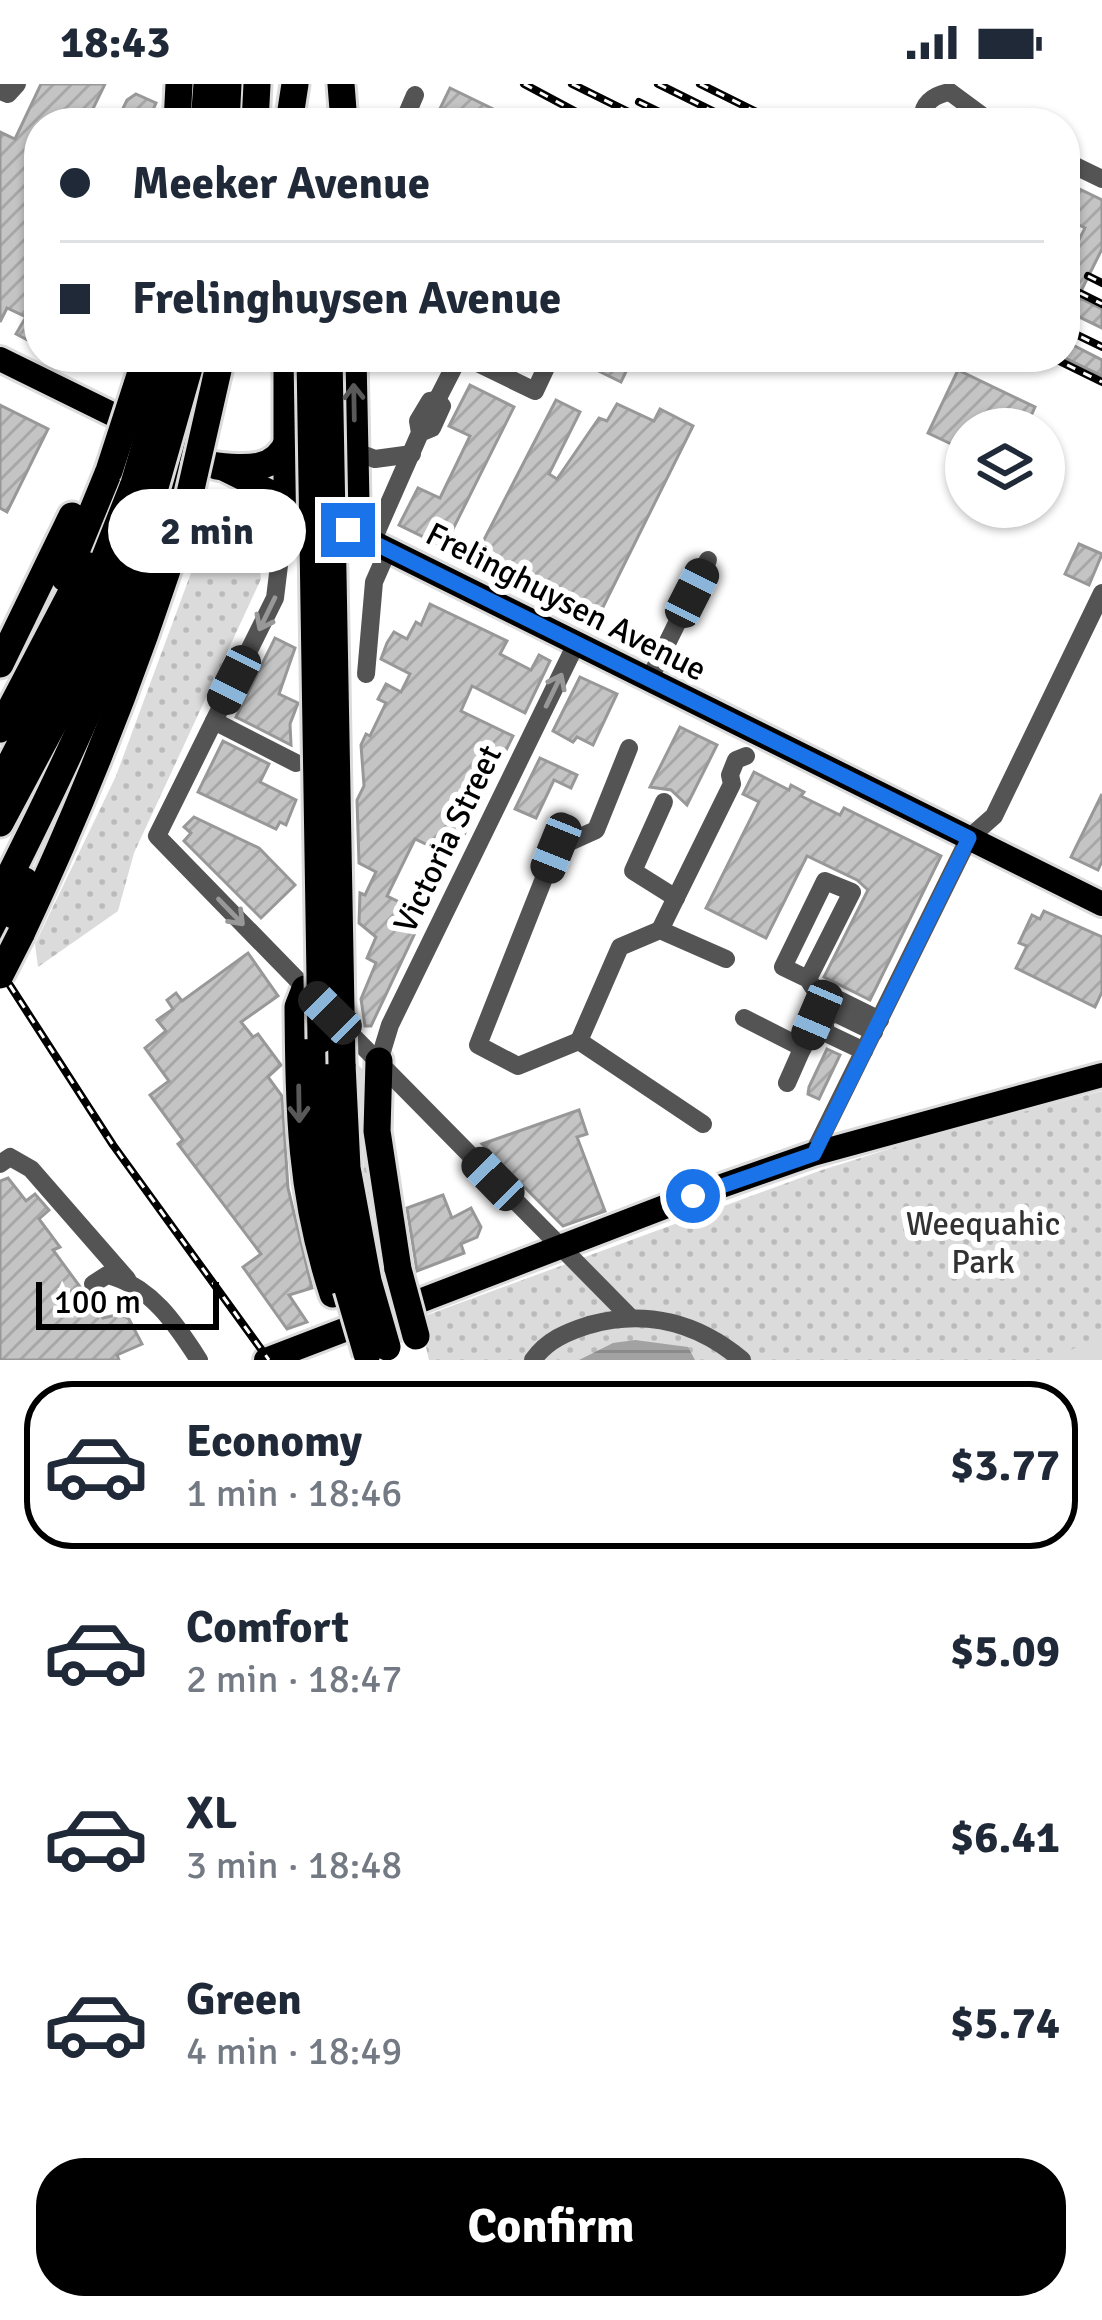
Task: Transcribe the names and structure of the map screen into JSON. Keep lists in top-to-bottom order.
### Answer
{
  "streets": {
    "main road": ["Frelinghuysen Avenue"],
    "street": ["Victoria Street"]
  },
  "crossings": [
    ["Frelinghuysen Avenue", "Victoria Street"]
  ],
  "one_way": ["Victoria Street"],
  "parks": ["Weequahic Park"],
  "scale_bar": "100 m",
  "page": {
    "status": "18:43",
    "banner": ["Meeker Avenue", "Frelinghuysen Avenue"],
    "bubble": "2 min",
    "scale": "100 m",
    "list": [
      {
        "name": "Economy",
        "note": "1 min · 18:46",
        "value": "$3.77"
      },
      {
        "name": "Comfort",
        "note": "2 min · 18:47",
        "value": "$5.09"
      },
      {
        "name": "XL",
        "note": "3 min · 18:48",
        "value": "$6.41"
      },
      {
        "name": "Green",
        "note": "4 min · 18:49",
        "value": "$5.74"
      }
    ],
    "buttons": "Confirm"
  }
}
